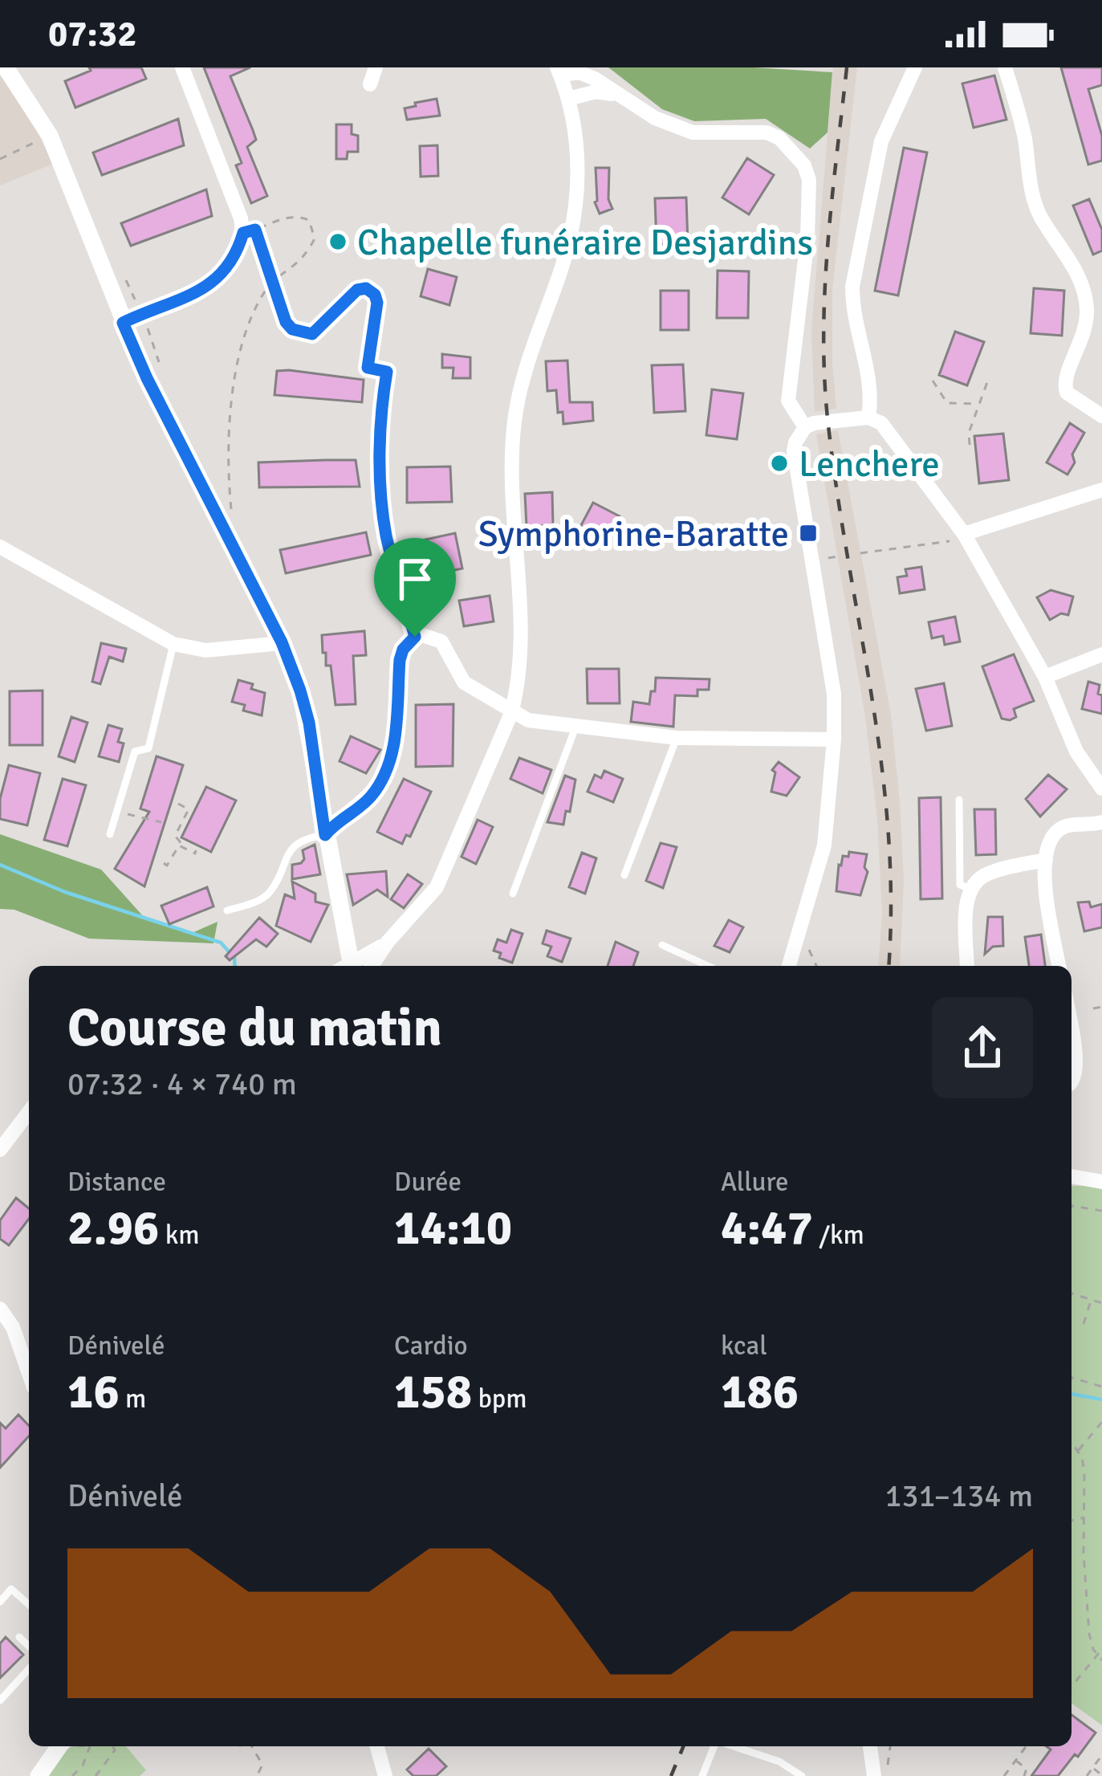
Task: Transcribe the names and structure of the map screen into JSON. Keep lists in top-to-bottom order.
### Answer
{
  "places": {
    "other": ["Chapelle funéraire Desjardins", "Lenchere"],
    "transit": ["Symphorine-Baratte"]
  },
  "page": {
    "status": "07:32",
    "heading": ["Course du matin", "07:32 · 4 × 740 m"],
    "stats": [
      ["Distance", "2.96 km"],
      ["Durée", "14:10"],
      ["Allure", "4:47 /km"],
      ["Dénivelé", "16 m"],
      ["Cardio", "158 bpm"],
      ["kcal", "186"]
    ],
    "chart": ["Dénivelé", "131–134 m"]
  }
}
